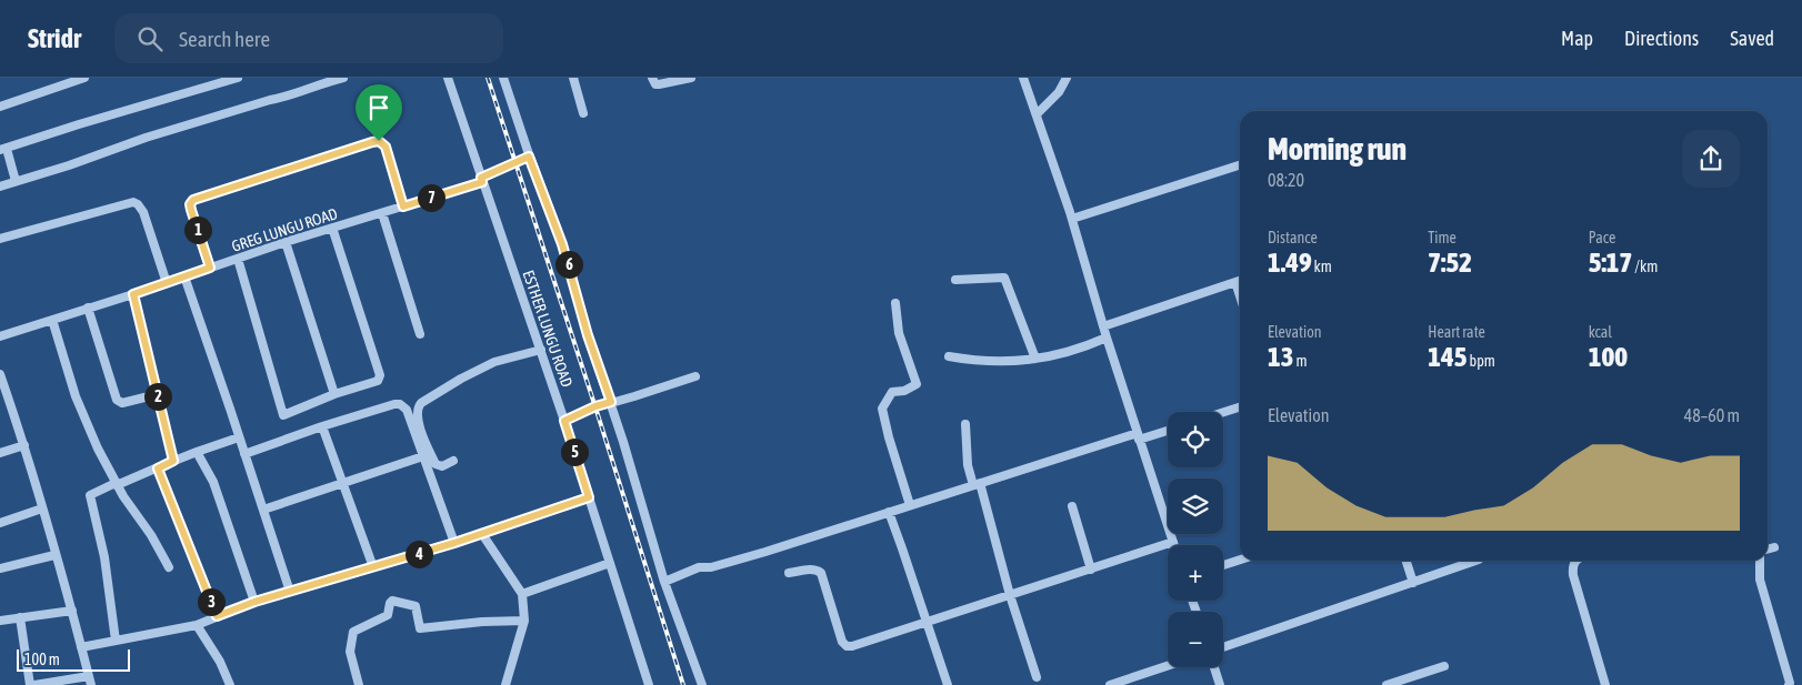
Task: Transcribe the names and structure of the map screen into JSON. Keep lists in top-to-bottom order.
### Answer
{
  "streets": {
    "street": ["GREG LUNGU ROAD", "ESTHER LUNGU ROAD"]
  },
  "crossings": [
    ["GREG LUNGU ROAD", "ESTHER LUNGU ROAD"]
  ],
  "scale_bar": "100 m",
  "page": {
    "header": "Stridr",
    "search": "Search here",
    "nav": ["Map", "Directions", "Saved"],
    "heading": ["Morning run", "08:20"],
    "pins": [
      "7",
      "1",
      "6",
      "2",
      "5",
      "4",
      "3"
    ],
    "stats": [
      ["Distance", "1.49 km"],
      ["Time", "7:52"],
      ["Pace", "5:17 /km"],
      ["Elevation", "13 m"],
      ["Heart rate", "145 bpm"],
      ["kcal", "100"]
    ],
    "chart": ["Elevation", "48–60 m"],
    "map_buttons": ["+", "−"],
    "scale": "100 m"
  }
}
